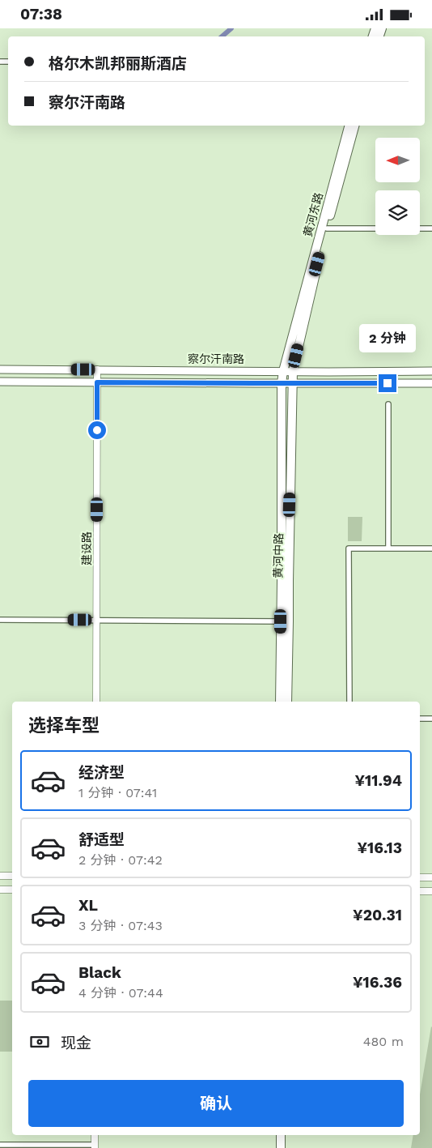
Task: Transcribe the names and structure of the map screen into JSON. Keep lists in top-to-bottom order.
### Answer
{
  "streets": {
    "highway": ["黄河东路", "黄河中路"],
    "main road": ["察尔汗南路"],
    "street": ["建设路"]
  },
  "crossings": [
    ["黄河东路", "察尔汗南路"],
    ["黄河东路", "黄河中路"],
    ["察尔汗南路", "建设路"]
  ],
  "north": "left",
  "page": {
    "status": "07:38",
    "banner": ["格尔木凯邦丽斯酒店", "察尔汗南路"],
    "bubble": "2 分钟",
    "heading": "选择车型",
    "list": [
      {
        "name": "经济型",
        "note": "1 分钟 · 07:41",
        "value": "¥11.94"
      },
      {
        "name": "舒适型",
        "note": "2 分钟 · 07:42",
        "value": "¥16.13"
      },
      {
        "name": "XL",
        "note": "3 分钟 · 07:43",
        "value": "¥20.31"
      },
      {
        "name": "Black",
        "note": "4 分钟 · 07:44",
        "value": "¥16.36"
      }
    ],
    "pay": ["现金", "480 m"],
    "buttons": "确认"
  }
}
